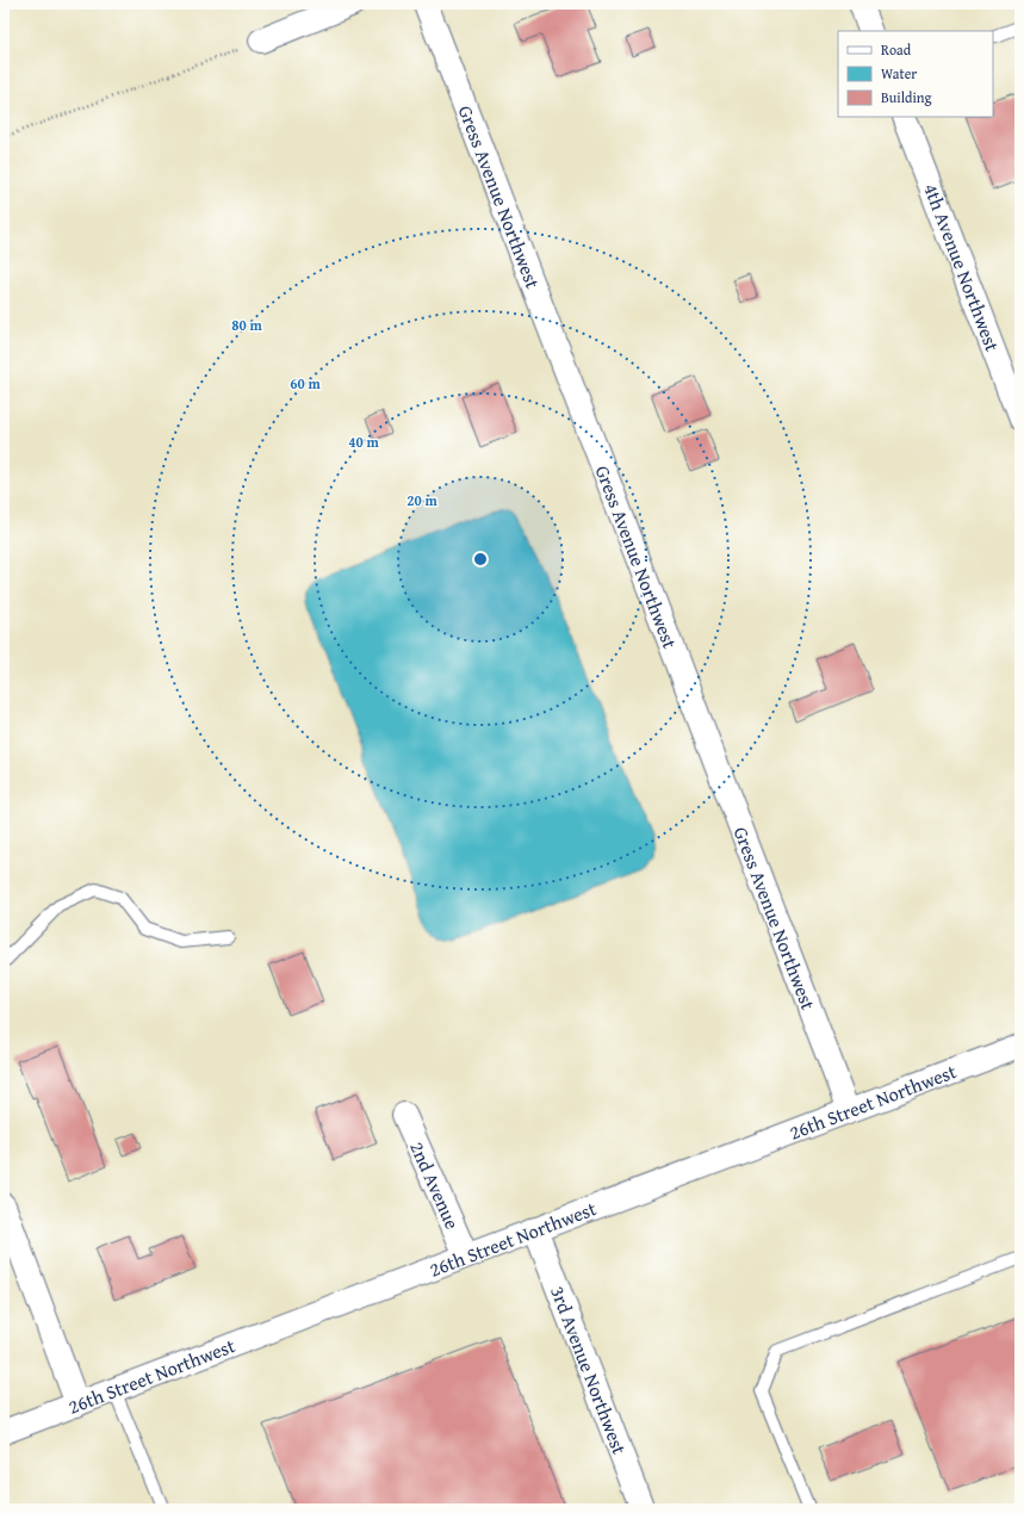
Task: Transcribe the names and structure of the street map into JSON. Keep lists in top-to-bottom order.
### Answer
{
  "streets": {
    "street": [
      "Gress Avenue Northwest",
      "4th Avenue Northwest",
      "26th Street Northwest",
      "2nd Avenue",
      "3rd Avenue Northwest"
    ]
  },
  "crossings": [
    ["Gress Avenue Northwest", "26th Street Northwest"],
    ["26th Street Northwest", "2nd Avenue"],
    ["26th Street Northwest", "3rd Avenue Northwest"]
  ],
  "legend": ["Road", "Water", "Building"],
  "rings": [
    "80 m",
    "60 m",
    "40 m",
    "20 m"
  ]
}
